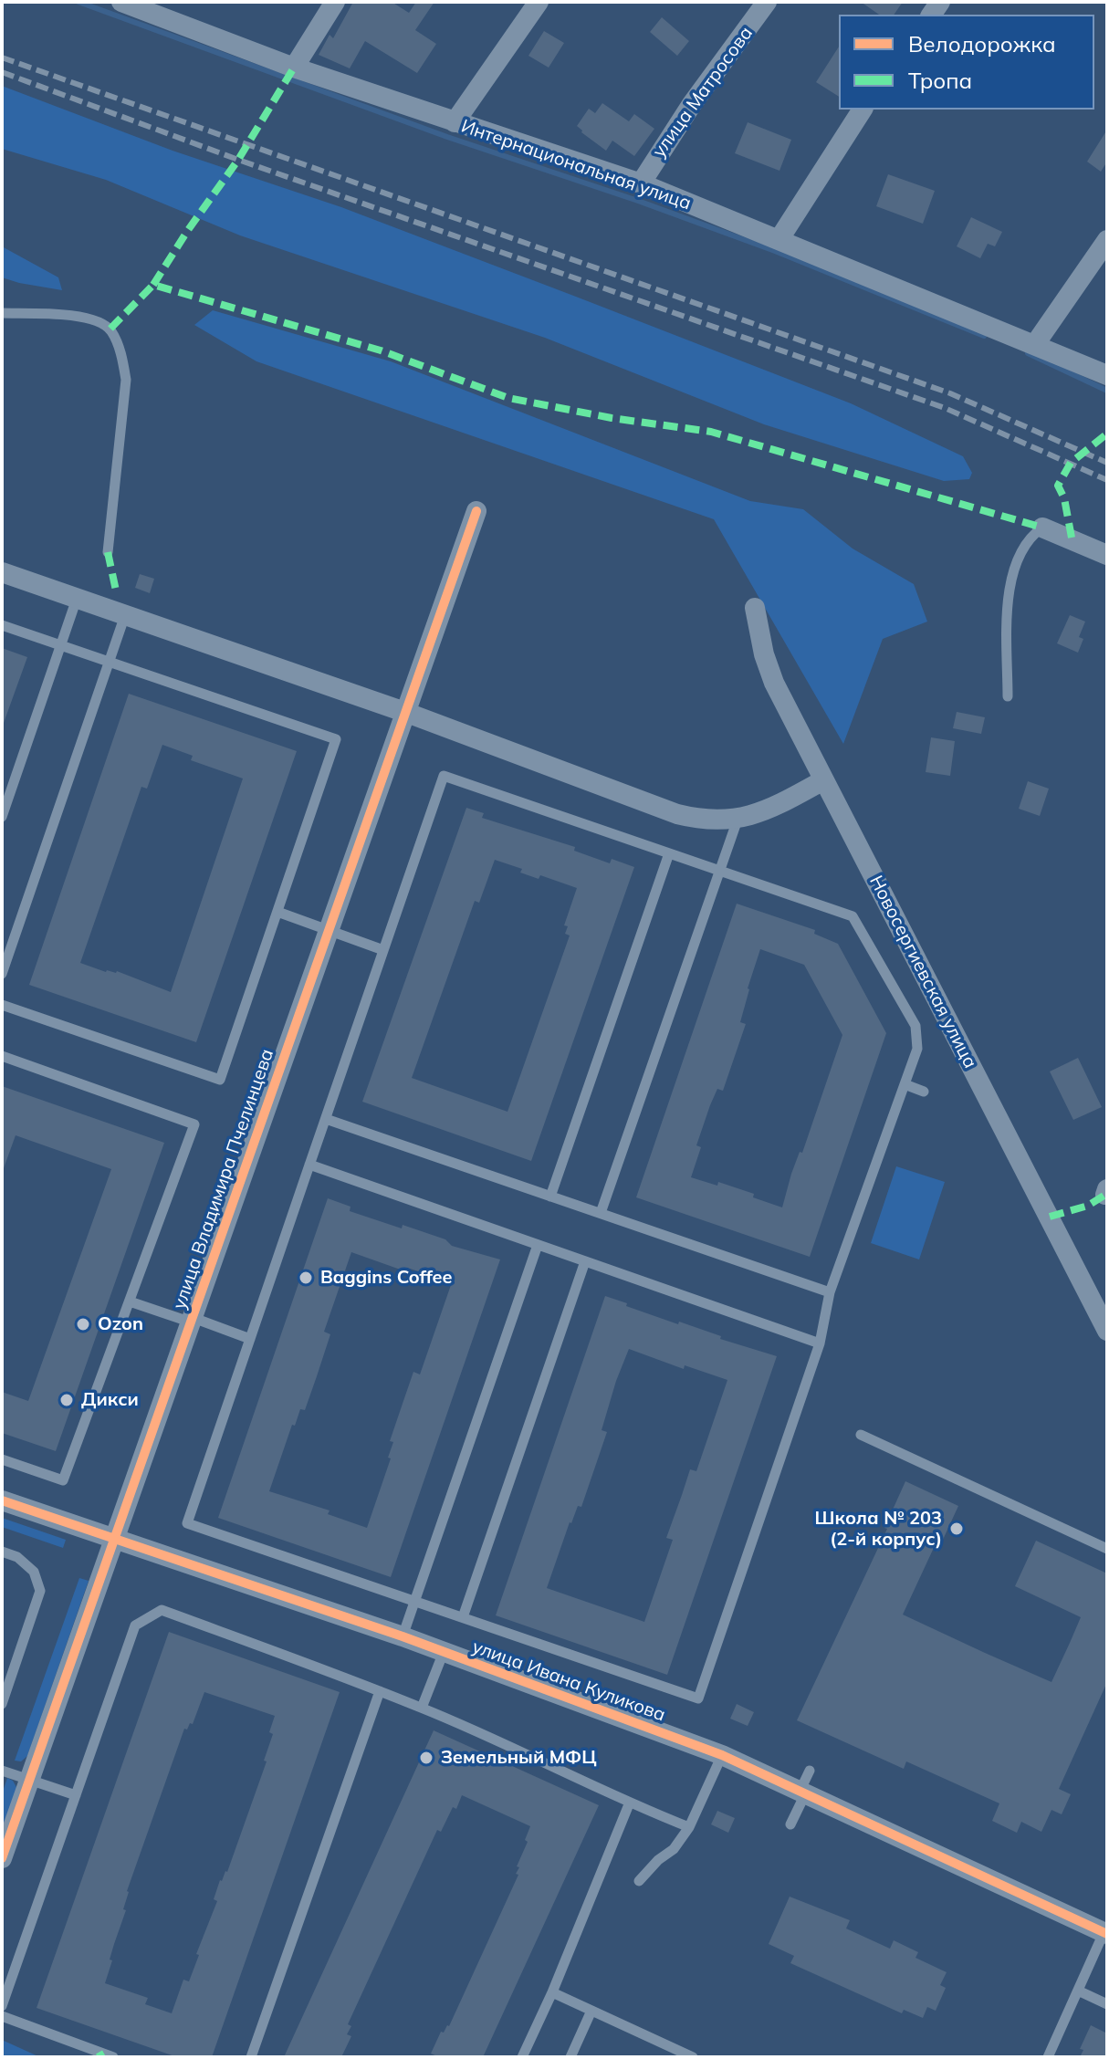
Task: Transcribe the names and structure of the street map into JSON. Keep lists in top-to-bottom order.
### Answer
{
  "streets": {
    "street": [
      "улица Матросова",
      "Интернациональная улица",
      "Новосергиевская улица",
      "улица Владимира Пчелинцева",
      "улица Ивана Куликова"
    ]
  },
  "crossings": [
    ["улица Матросова", "Интернациональная улица"],
    ["улица Владимира Пчелинцева", "улица Ивана Куликова"]
  ],
  "places": [
    "Baggins Coffee",
    "Ozon",
    "Дикси",
    "Школа № 203 (2-й корпус)",
    "Земельный МФЦ"
  ],
  "legend": ["Велодорожка", "Тропа"]
}
